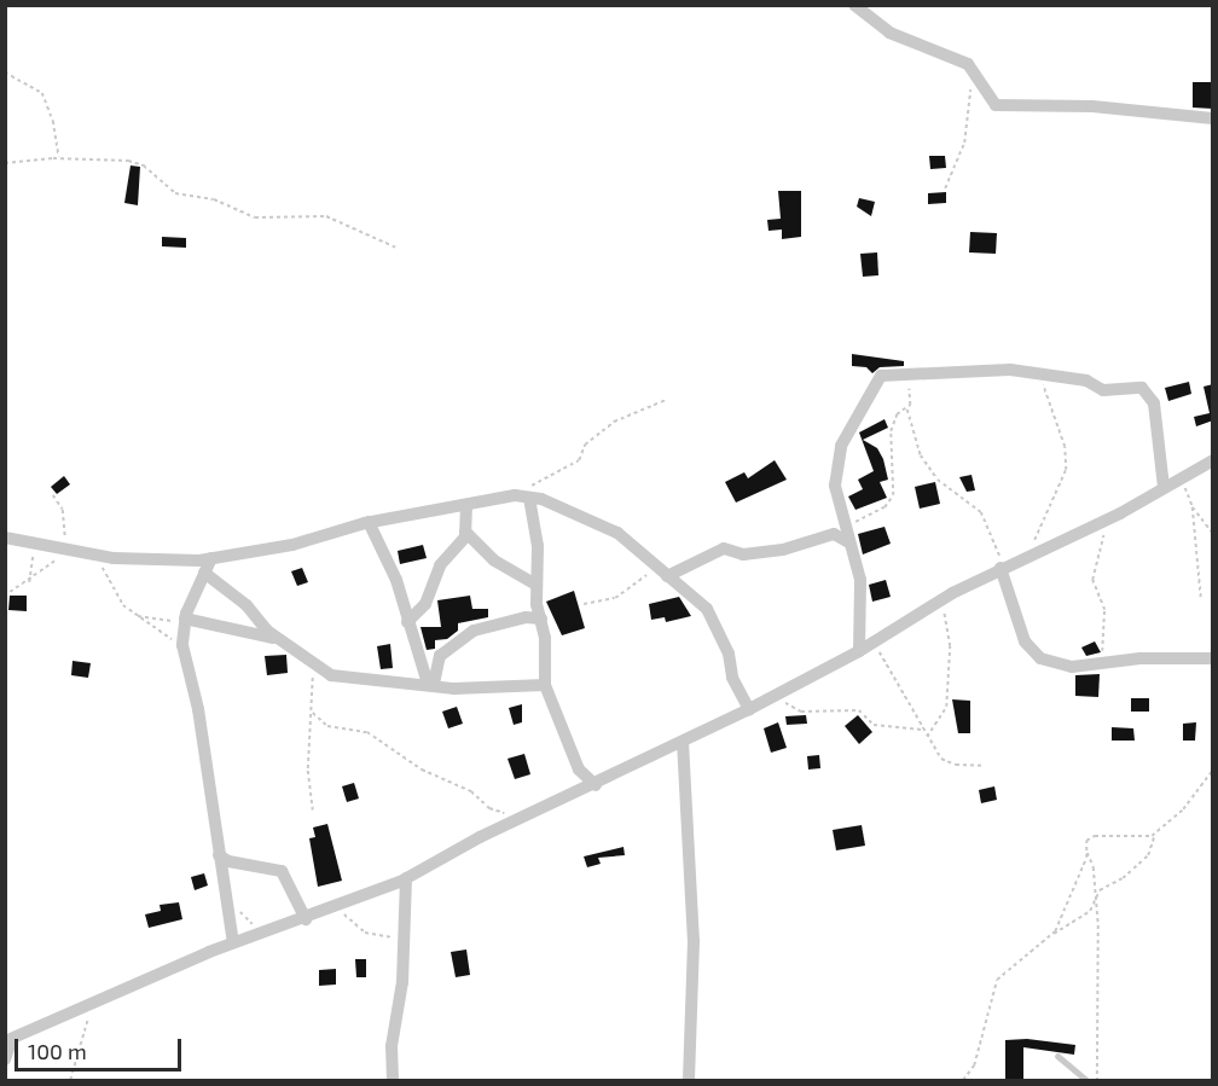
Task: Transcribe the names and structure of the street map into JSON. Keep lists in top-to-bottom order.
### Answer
{
  "scale_bar": "100 m"
}
